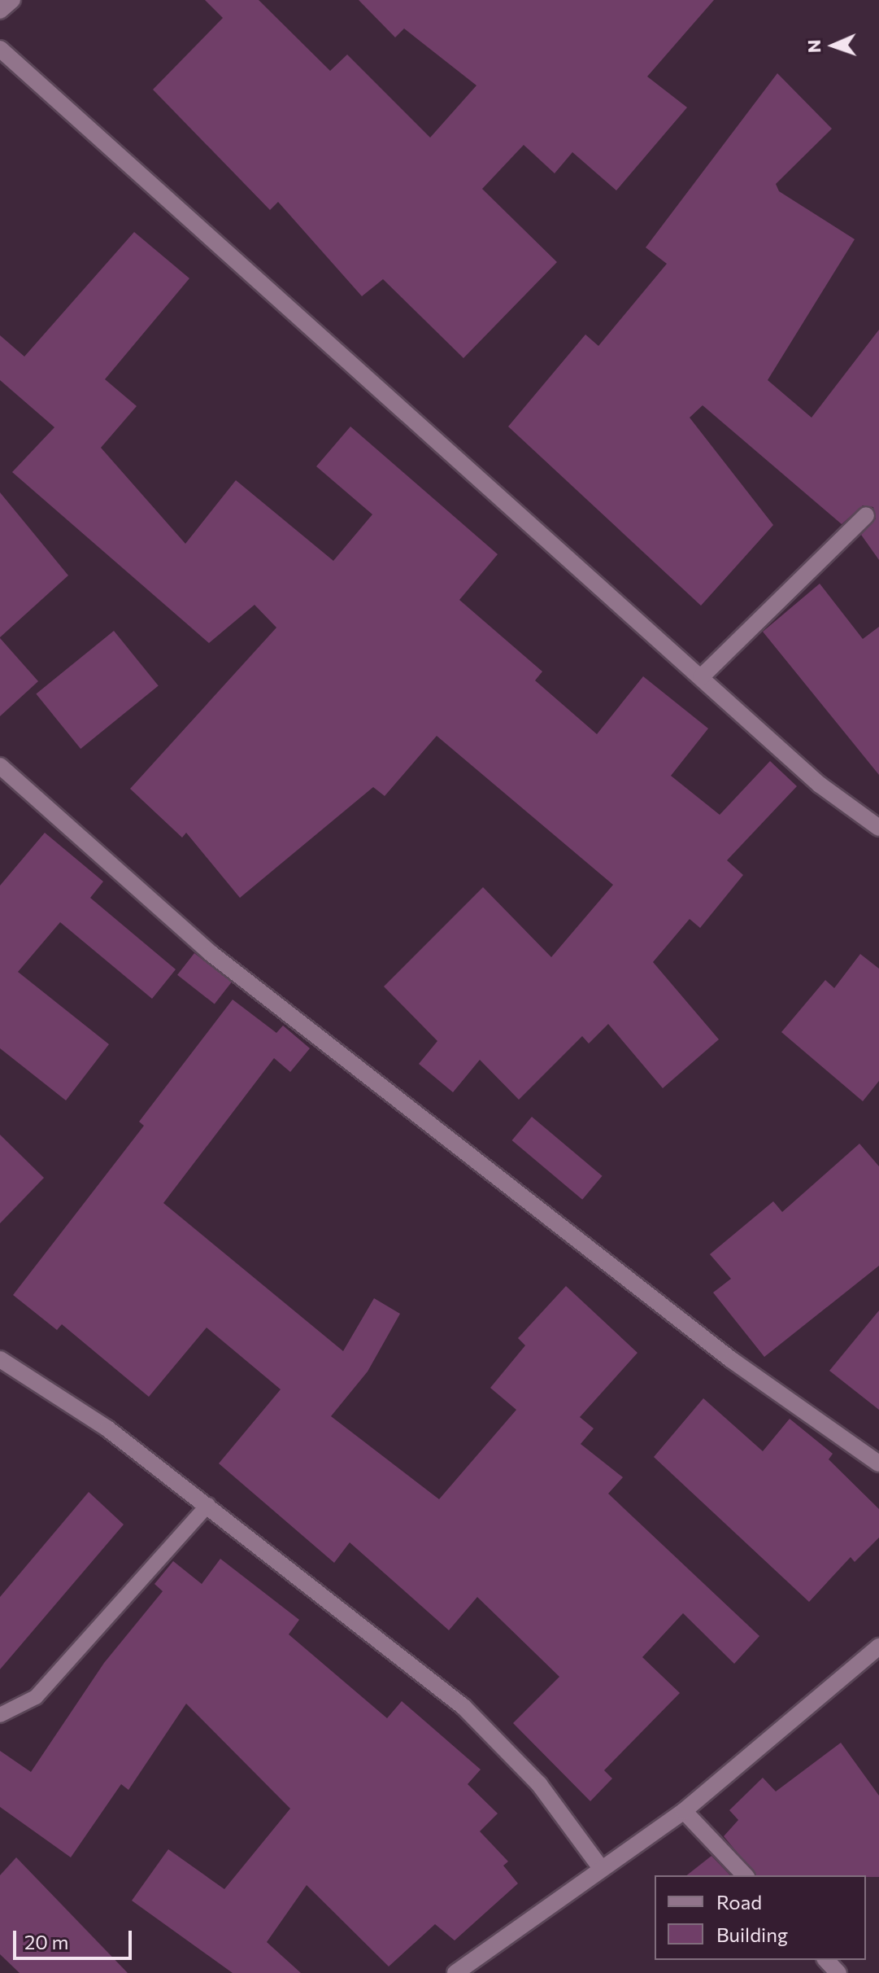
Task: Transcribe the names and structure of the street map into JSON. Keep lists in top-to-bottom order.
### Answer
{
  "legend": ["Road", "Building"],
  "scale_bar": "20 m",
  "north": "left"
}
